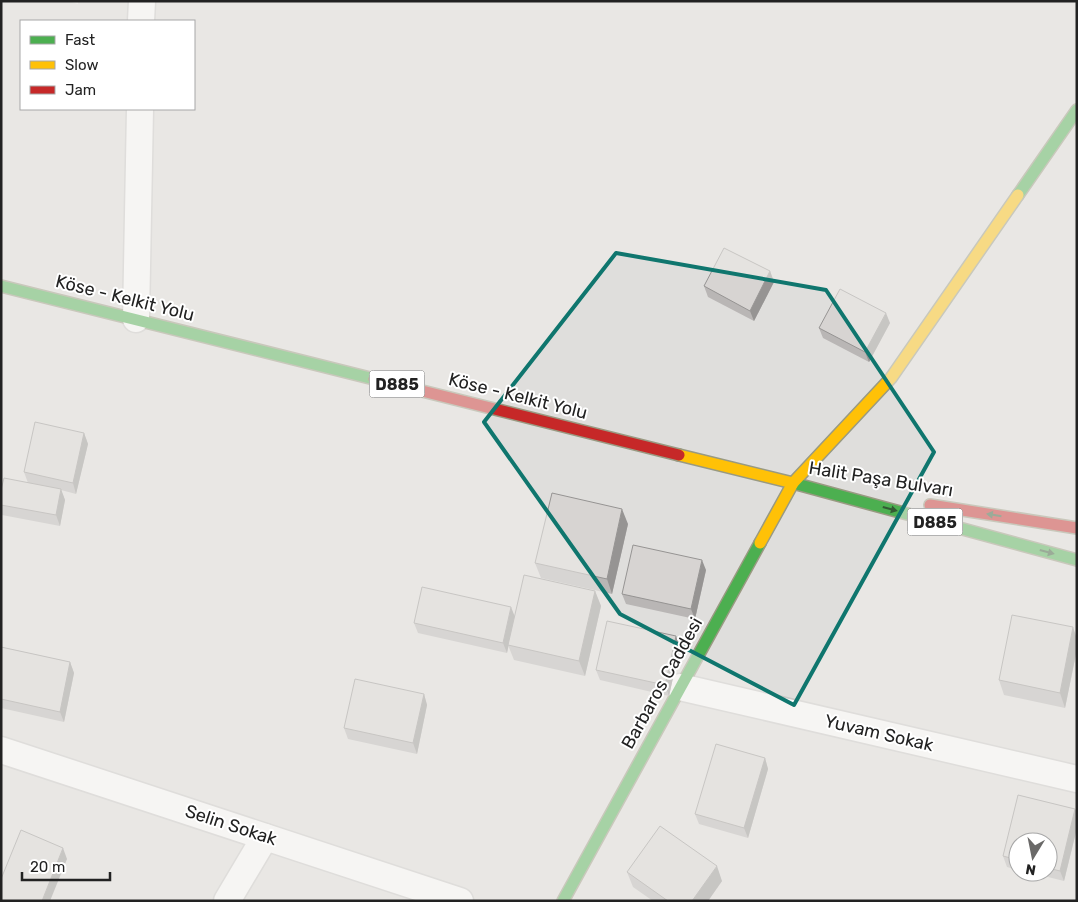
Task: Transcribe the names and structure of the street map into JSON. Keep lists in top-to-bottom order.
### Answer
{
  "streets": {
    "main road": [
      "Köse - Kelkit Yolu",
      "D885",
      "Halit Paşa Bulvarı",
      "Barbaros Caddesi"
    ],
    "street": ["Yuvam Sokak", "Selin Sokak"]
  },
  "crossings": [
    ["Köse - Kelkit Yolu", "Halit Paşa Bulvarı"],
    ["Köse - Kelkit Yolu", "Barbaros Caddesi"],
    ["Halit Paşa Bulvarı", "Barbaros Caddesi"],
    ["Barbaros Caddesi", "Yuvam Sokak"]
  ],
  "legend": ["Fast", "Slow", "Jam"],
  "scale_bar": "20 m",
  "north": "bottom"
}
